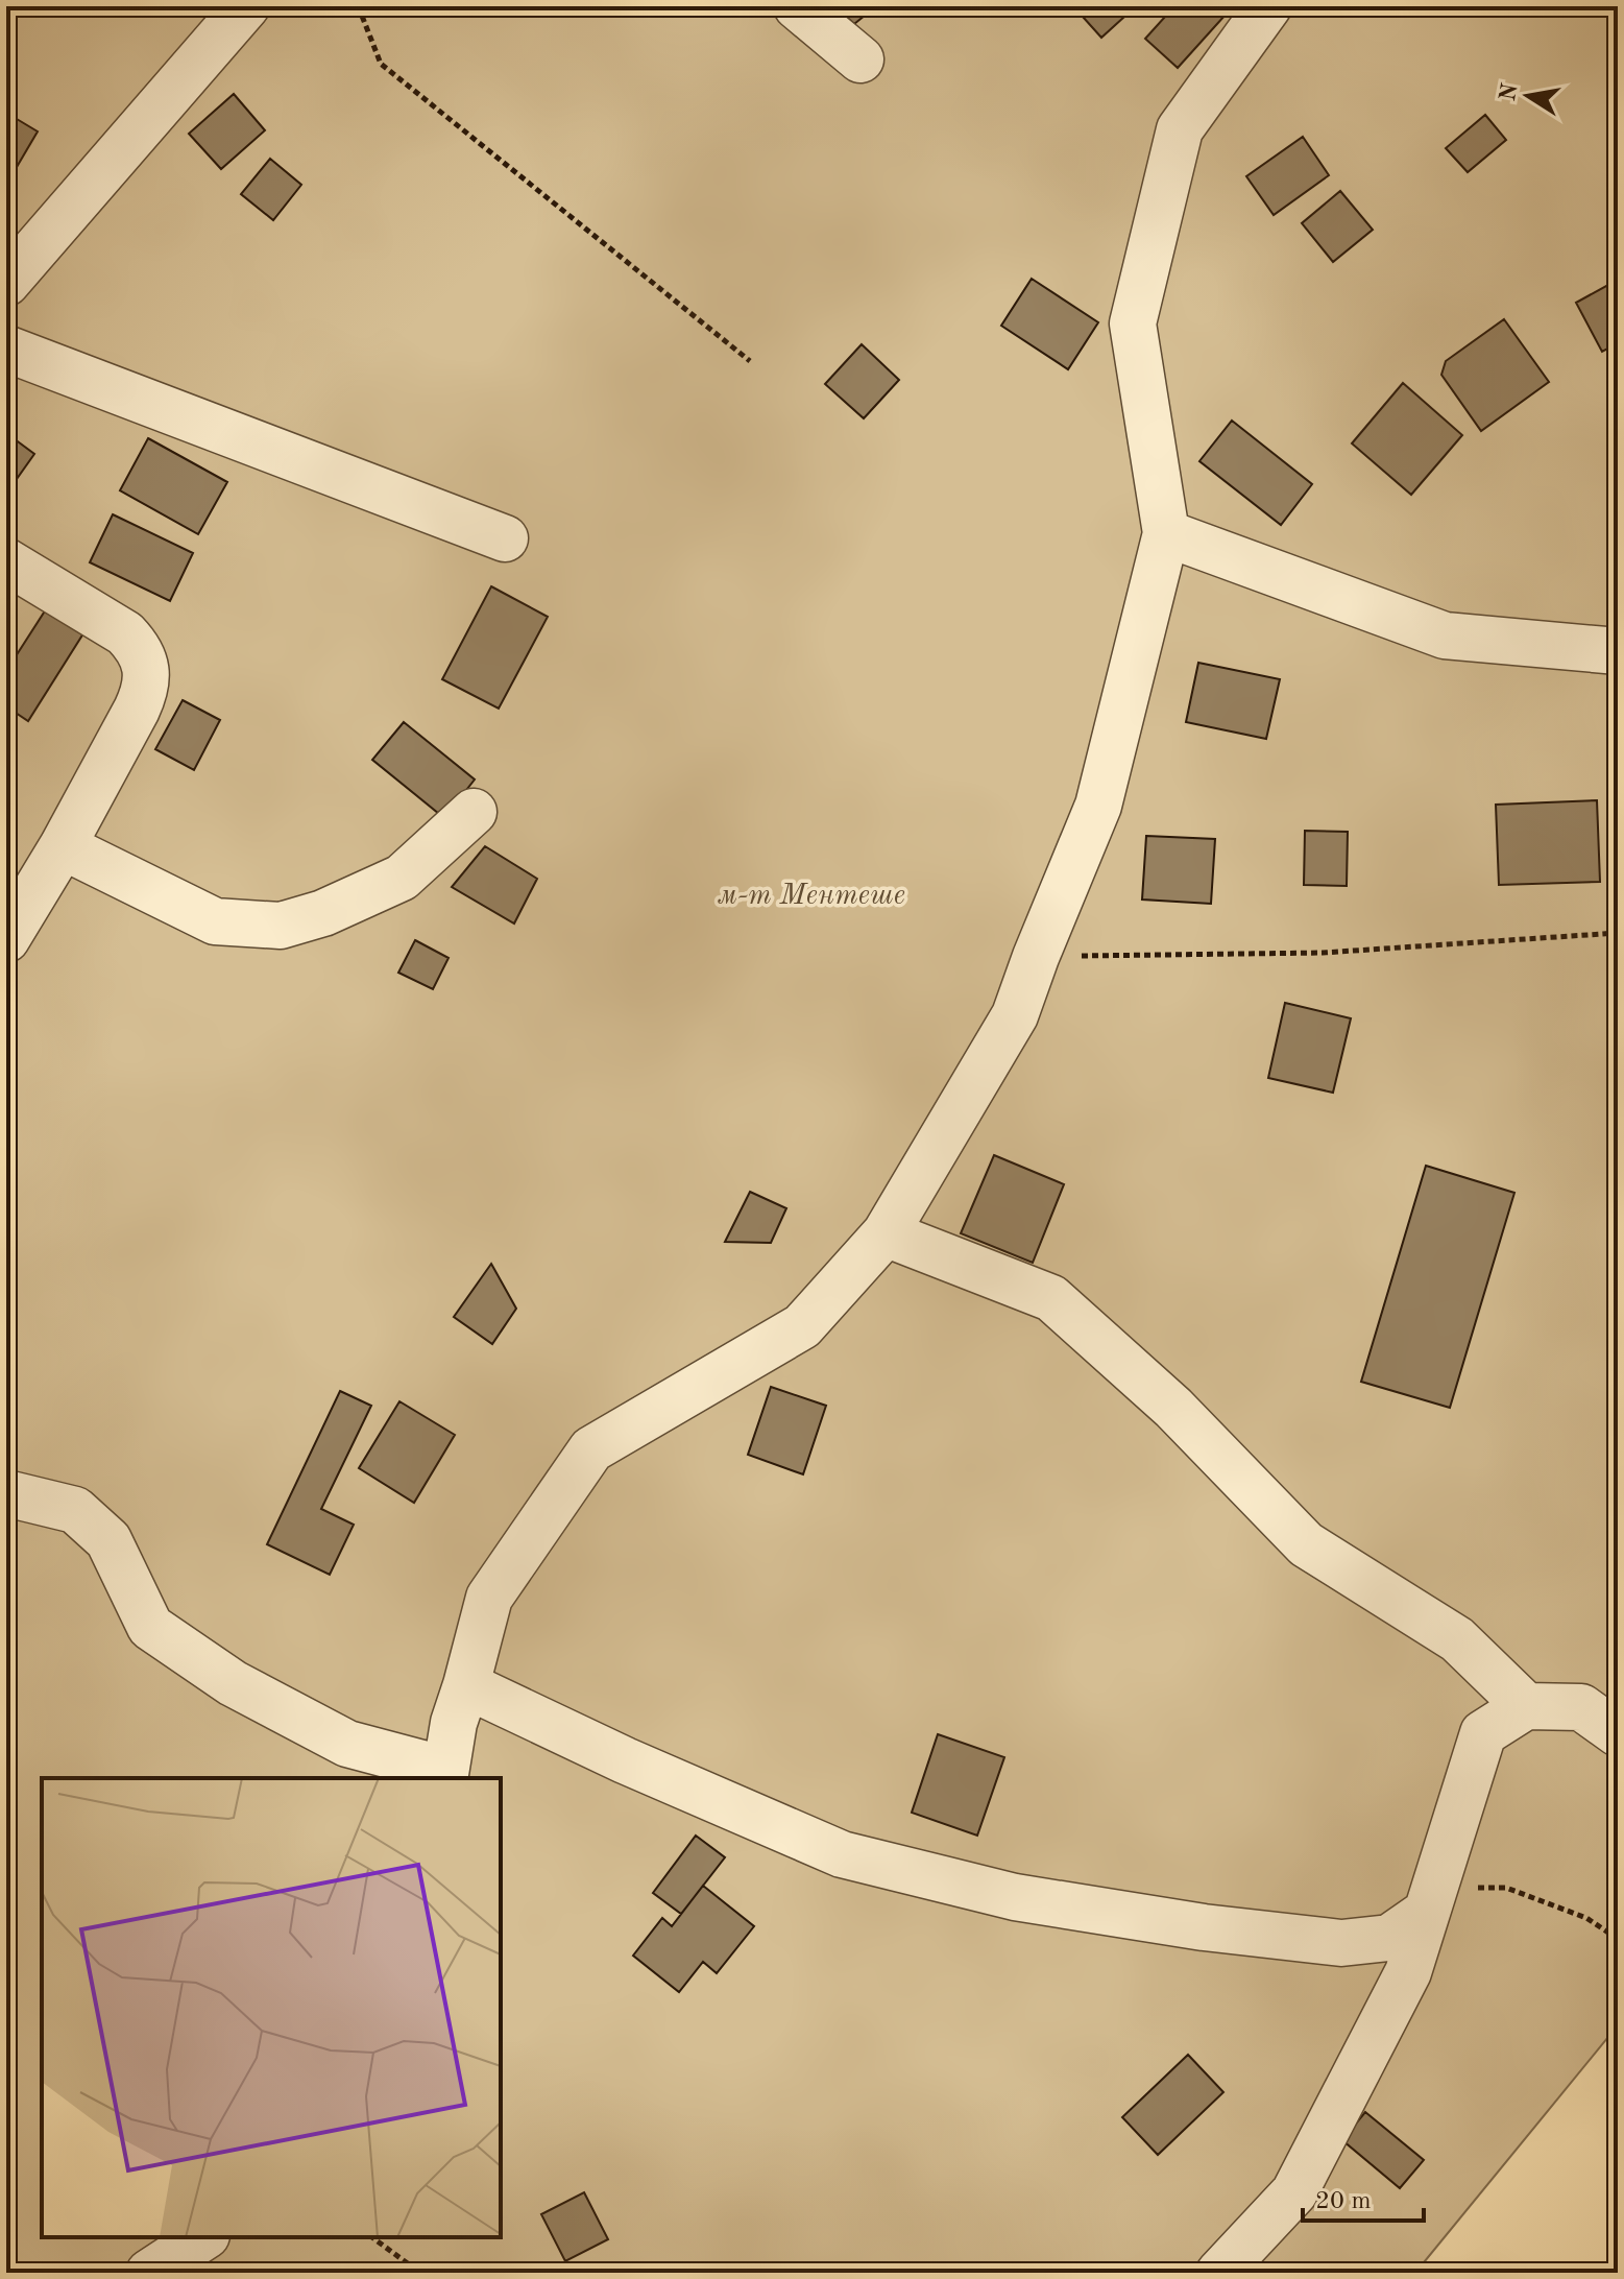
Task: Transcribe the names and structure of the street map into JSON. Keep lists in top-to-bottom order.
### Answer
{
  "parks": ["м-т Ментeше"],
  "scale_bar": "20 m",
  "north": "left"
}
